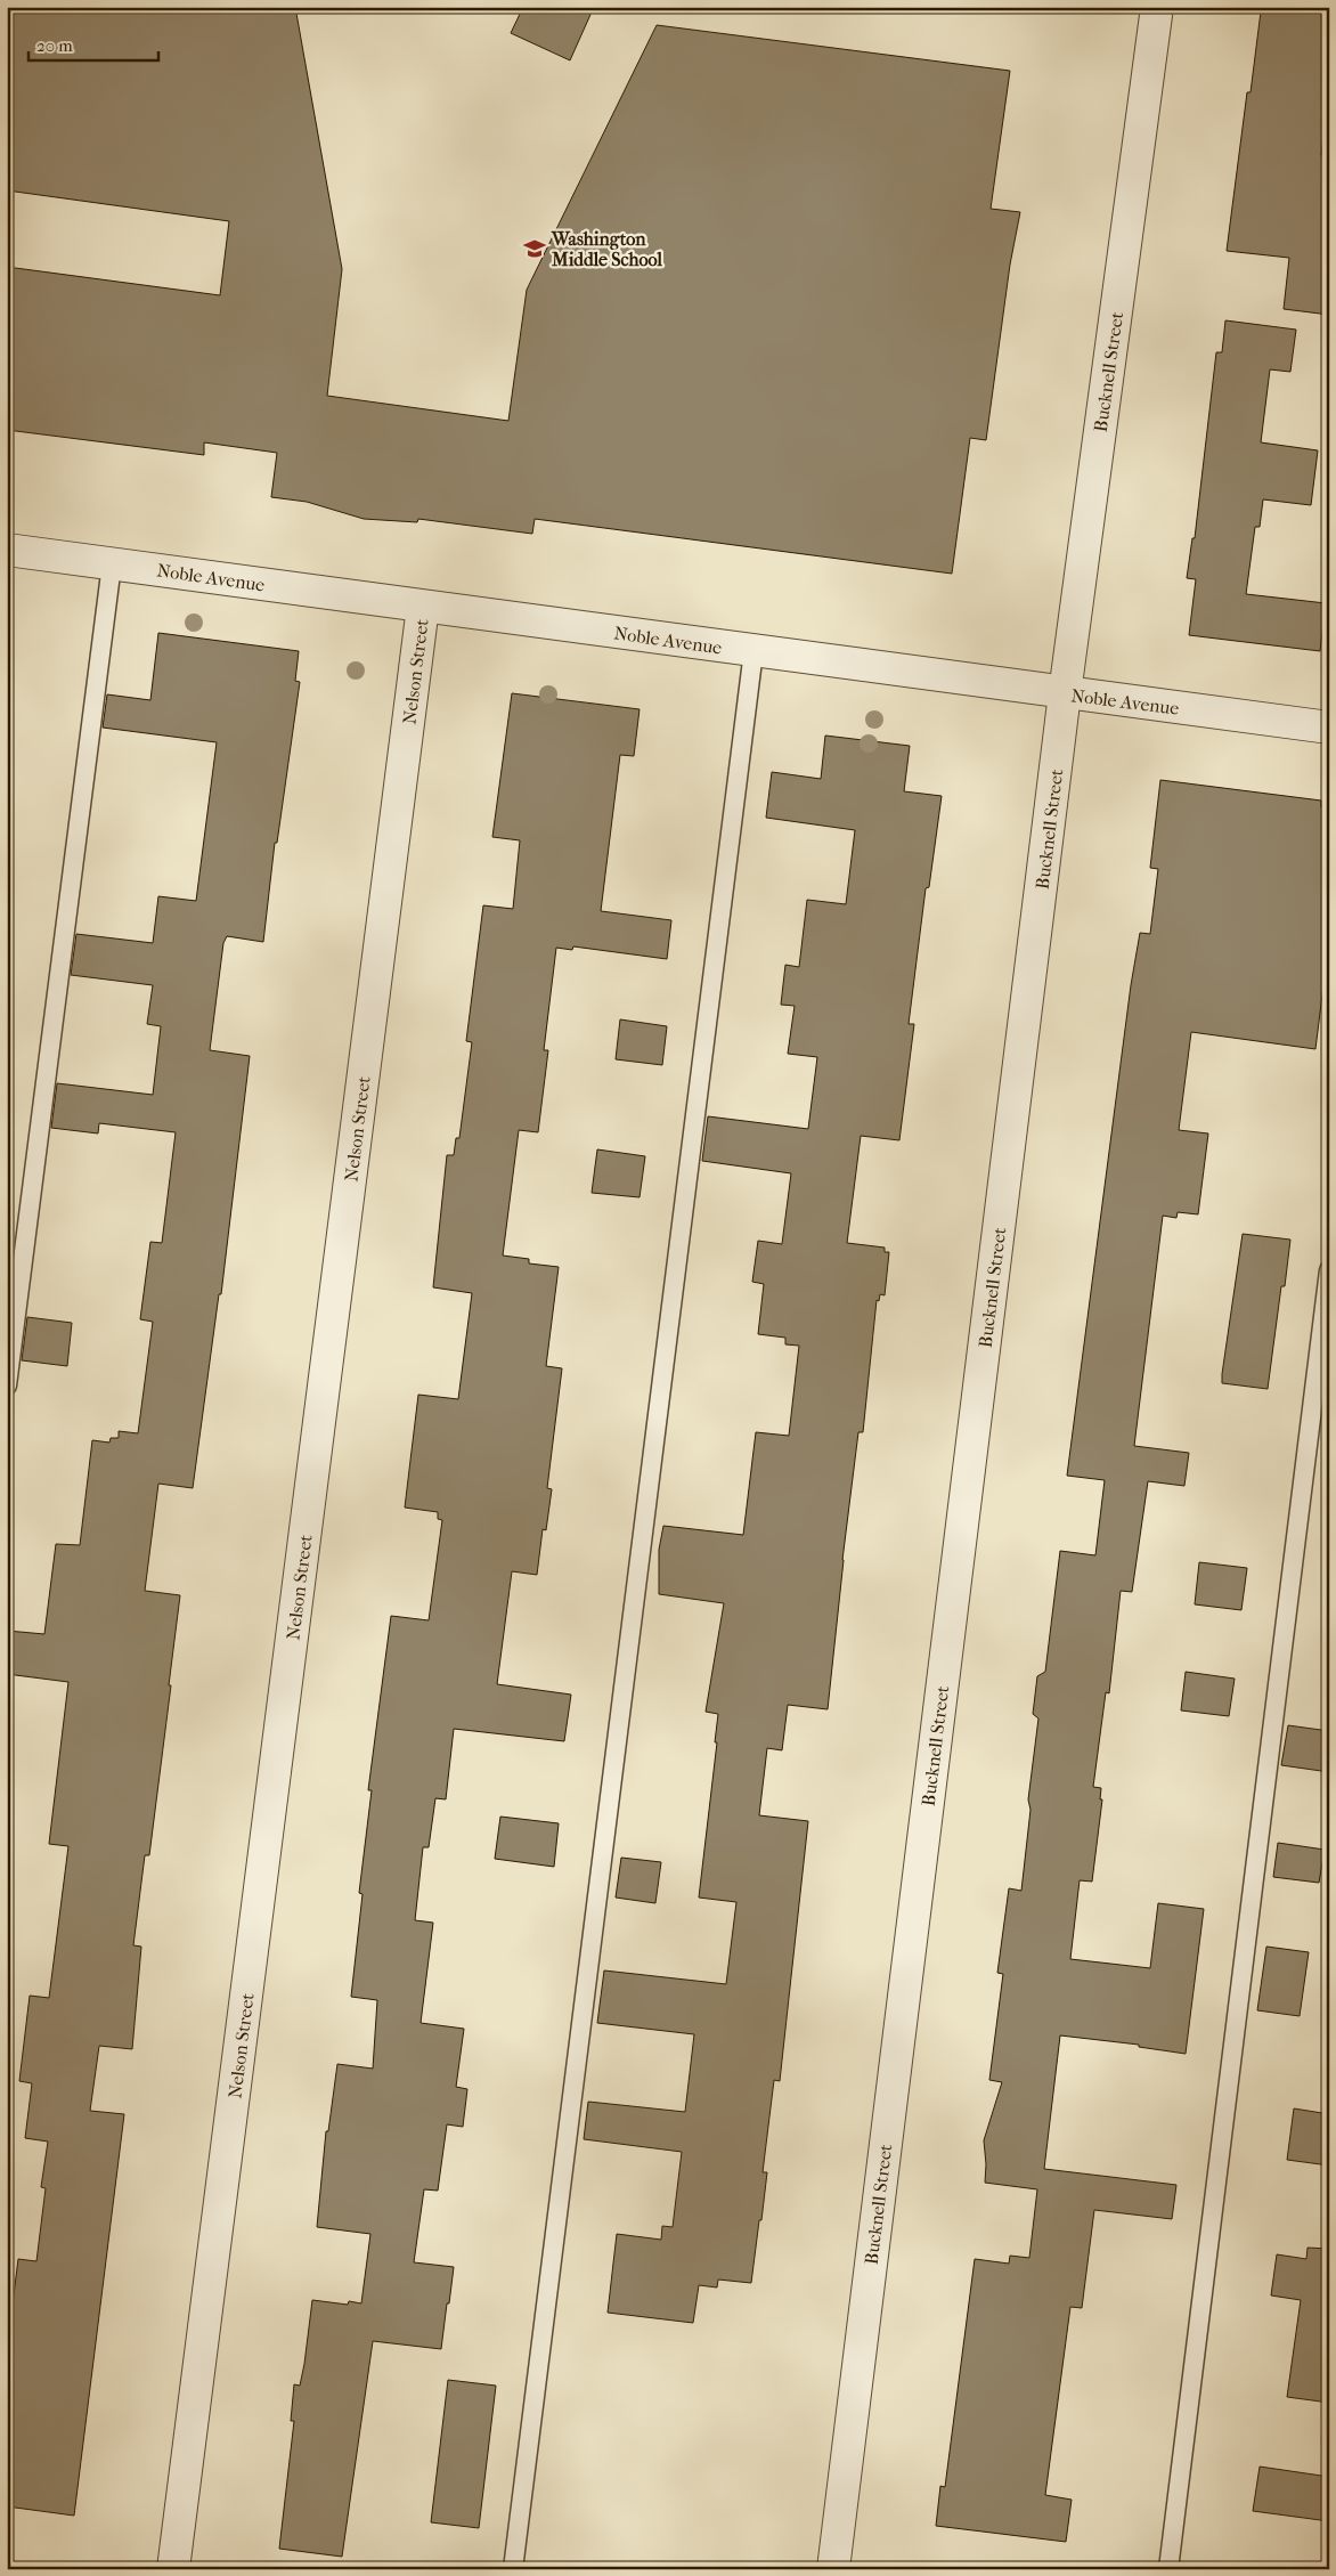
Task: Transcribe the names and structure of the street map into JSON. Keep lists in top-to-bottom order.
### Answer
{
  "streets": {
    "street": ["Bucknell Street", "Noble Avenue", "Nelson Street"]
  },
  "crossings": [
    ["Bucknell Street", "Noble Avenue"],
    ["Noble Avenue", "Nelson Street"]
  ],
  "places": {
    "school or university": ["Washington Middle School"]
  },
  "scale_bar": "20 m"
}
